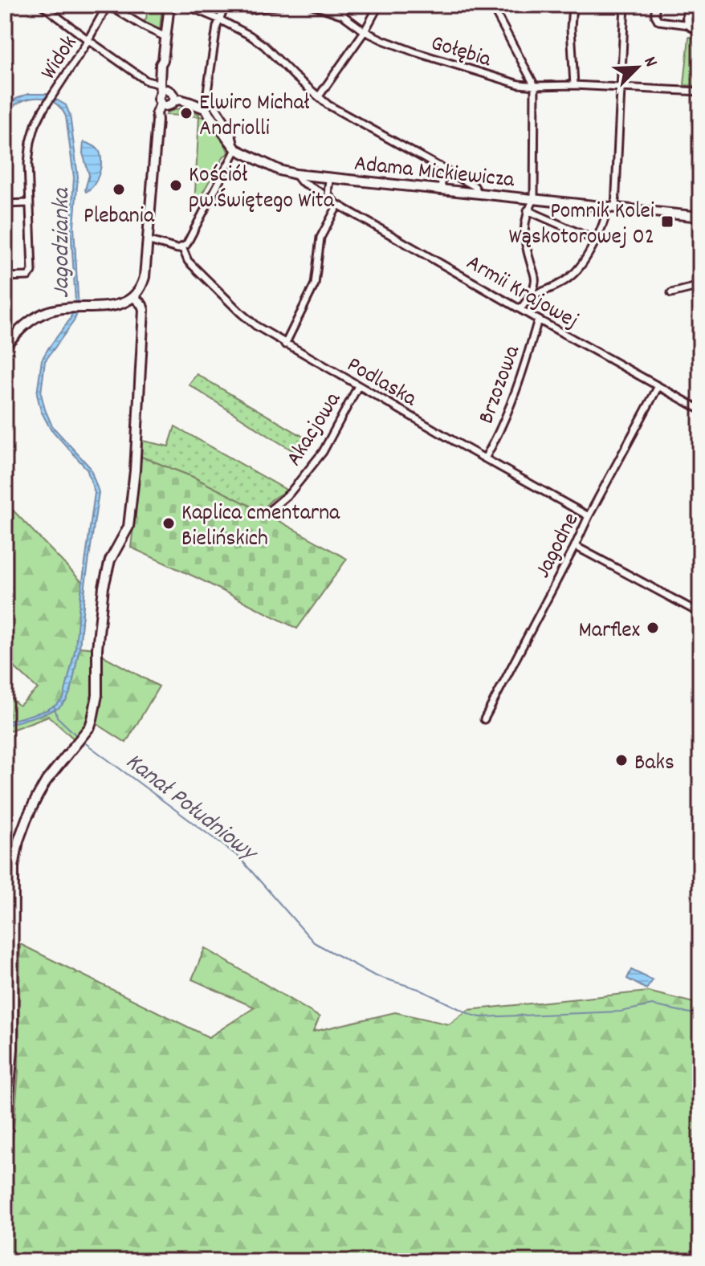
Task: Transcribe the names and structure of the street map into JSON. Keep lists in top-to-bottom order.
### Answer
{
  "streets": {
    "street": [
      "Gołębia",
      "Widok",
      "Adama Mickiewicza",
      "Armii Krajowej",
      "Podlaska",
      "Brzozowa",
      "Akacjowa",
      "Jagodne"
    ]
  },
  "crossings": [
    ["Adama Mickiewicza", "Armii Krajowej"],
    ["Armii Krajowej", "Brzozowa"],
    ["Armii Krajowej", "Jagodne"],
    ["Podlaska", "Brzozowa"],
    ["Podlaska", "Akacjowa"],
    ["Podlaska", "Jagodne"]
  ],
  "water": ["Jagodzianka", "Kanał Południowy"],
  "places": {
    "other": [
      "Elwiro Michał Andriolli",
      "Kościół pw.Świętego Wita",
      "Plebania",
      "Kaplica cmentarna Bielińskich",
      "Marflex",
      "Baks"
    ],
    "transit": ["Pomnik Kolei Wąskotorowej 02"]
  },
  "north": "top right"
}
